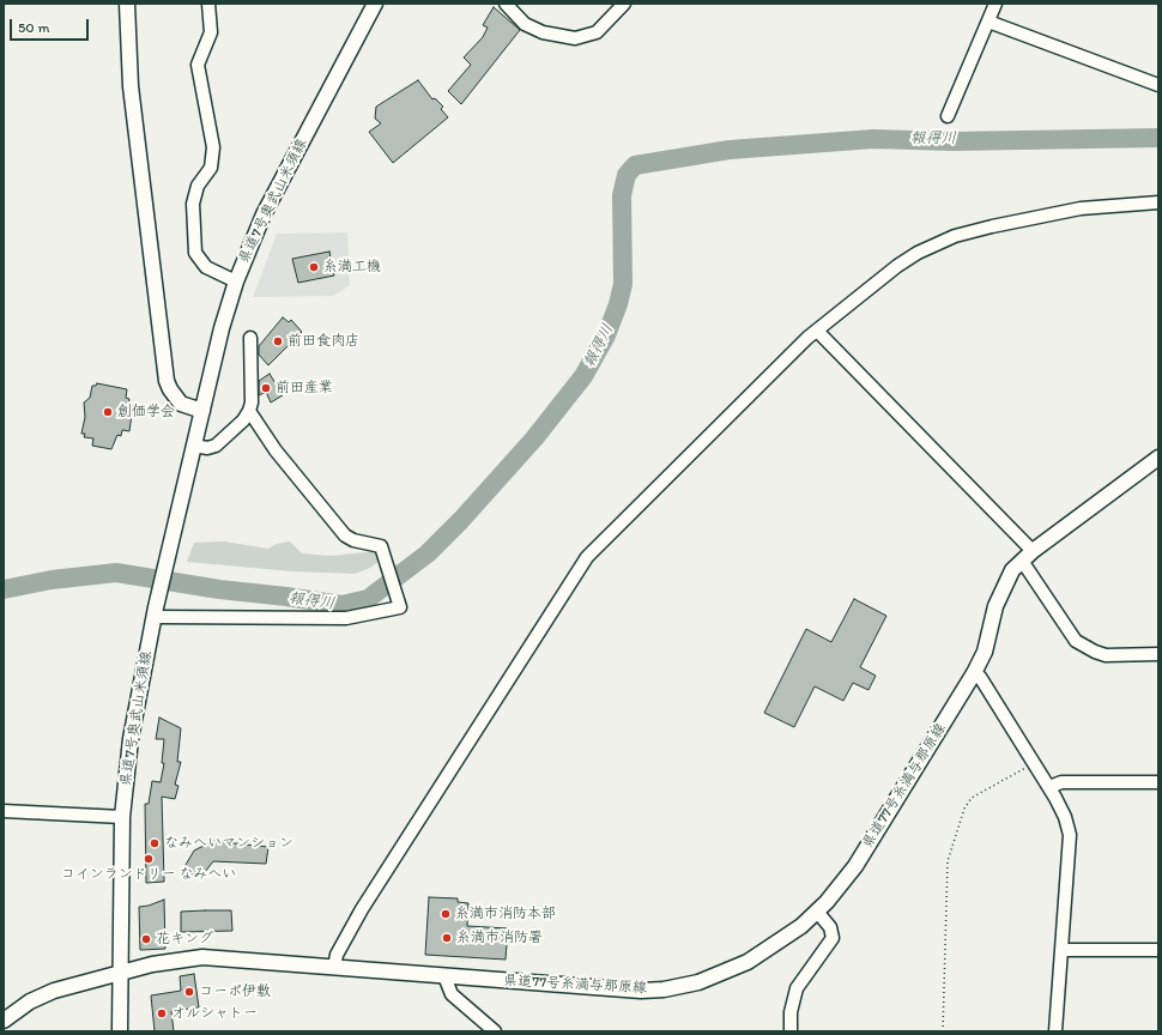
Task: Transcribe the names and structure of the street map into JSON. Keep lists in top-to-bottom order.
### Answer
{
  "streets": {
    "main road": ["県道7号奥武山米須線", "県道77号糸満与那原線"]
  },
  "crossings": [
    ["県道7号奥武山米須線", "県道77号糸満与那原線"]
  ],
  "water": ["報得川"],
  "places": [
    "糸満工機",
    "前田食肉店",
    "前田産業",
    "創価学会",
    "なみへいマンション",
    "コインランドリー なみへい",
    "糸満市消防本部",
    "糸満市消防署",
    "花キング",
    "コーポ伊敷",
    "オルシャトー"
  ],
  "scale_bar": "50 m"
}
